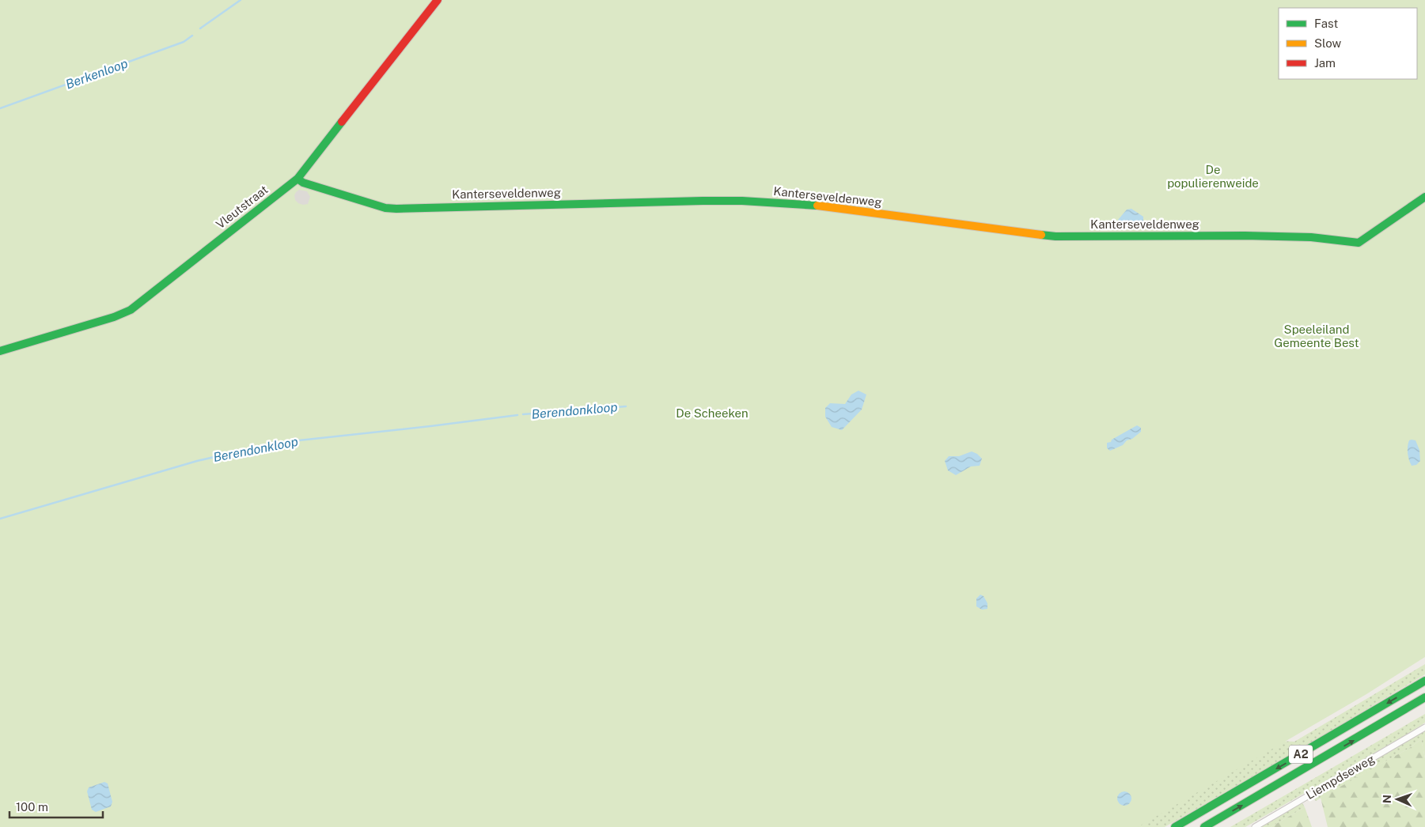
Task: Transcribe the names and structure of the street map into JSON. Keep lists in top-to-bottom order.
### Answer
{
  "streets": {
    "main road": ["Kanterseveldenweg", "Vleutstraat", "A2"],
    "street": ["Liempdseweg"]
  },
  "crossings": [
    ["Kanterseveldenweg", "Vleutstraat"]
  ],
  "water": ["Berkenloop", "Berendonkloop"],
  "parks": ["De populierenweide", "Speeleiland Gemeente Best", "De Scheeken"],
  "legend": ["Fast", "Slow", "Jam"],
  "scale_bar": "100 m",
  "north": "left"
}
